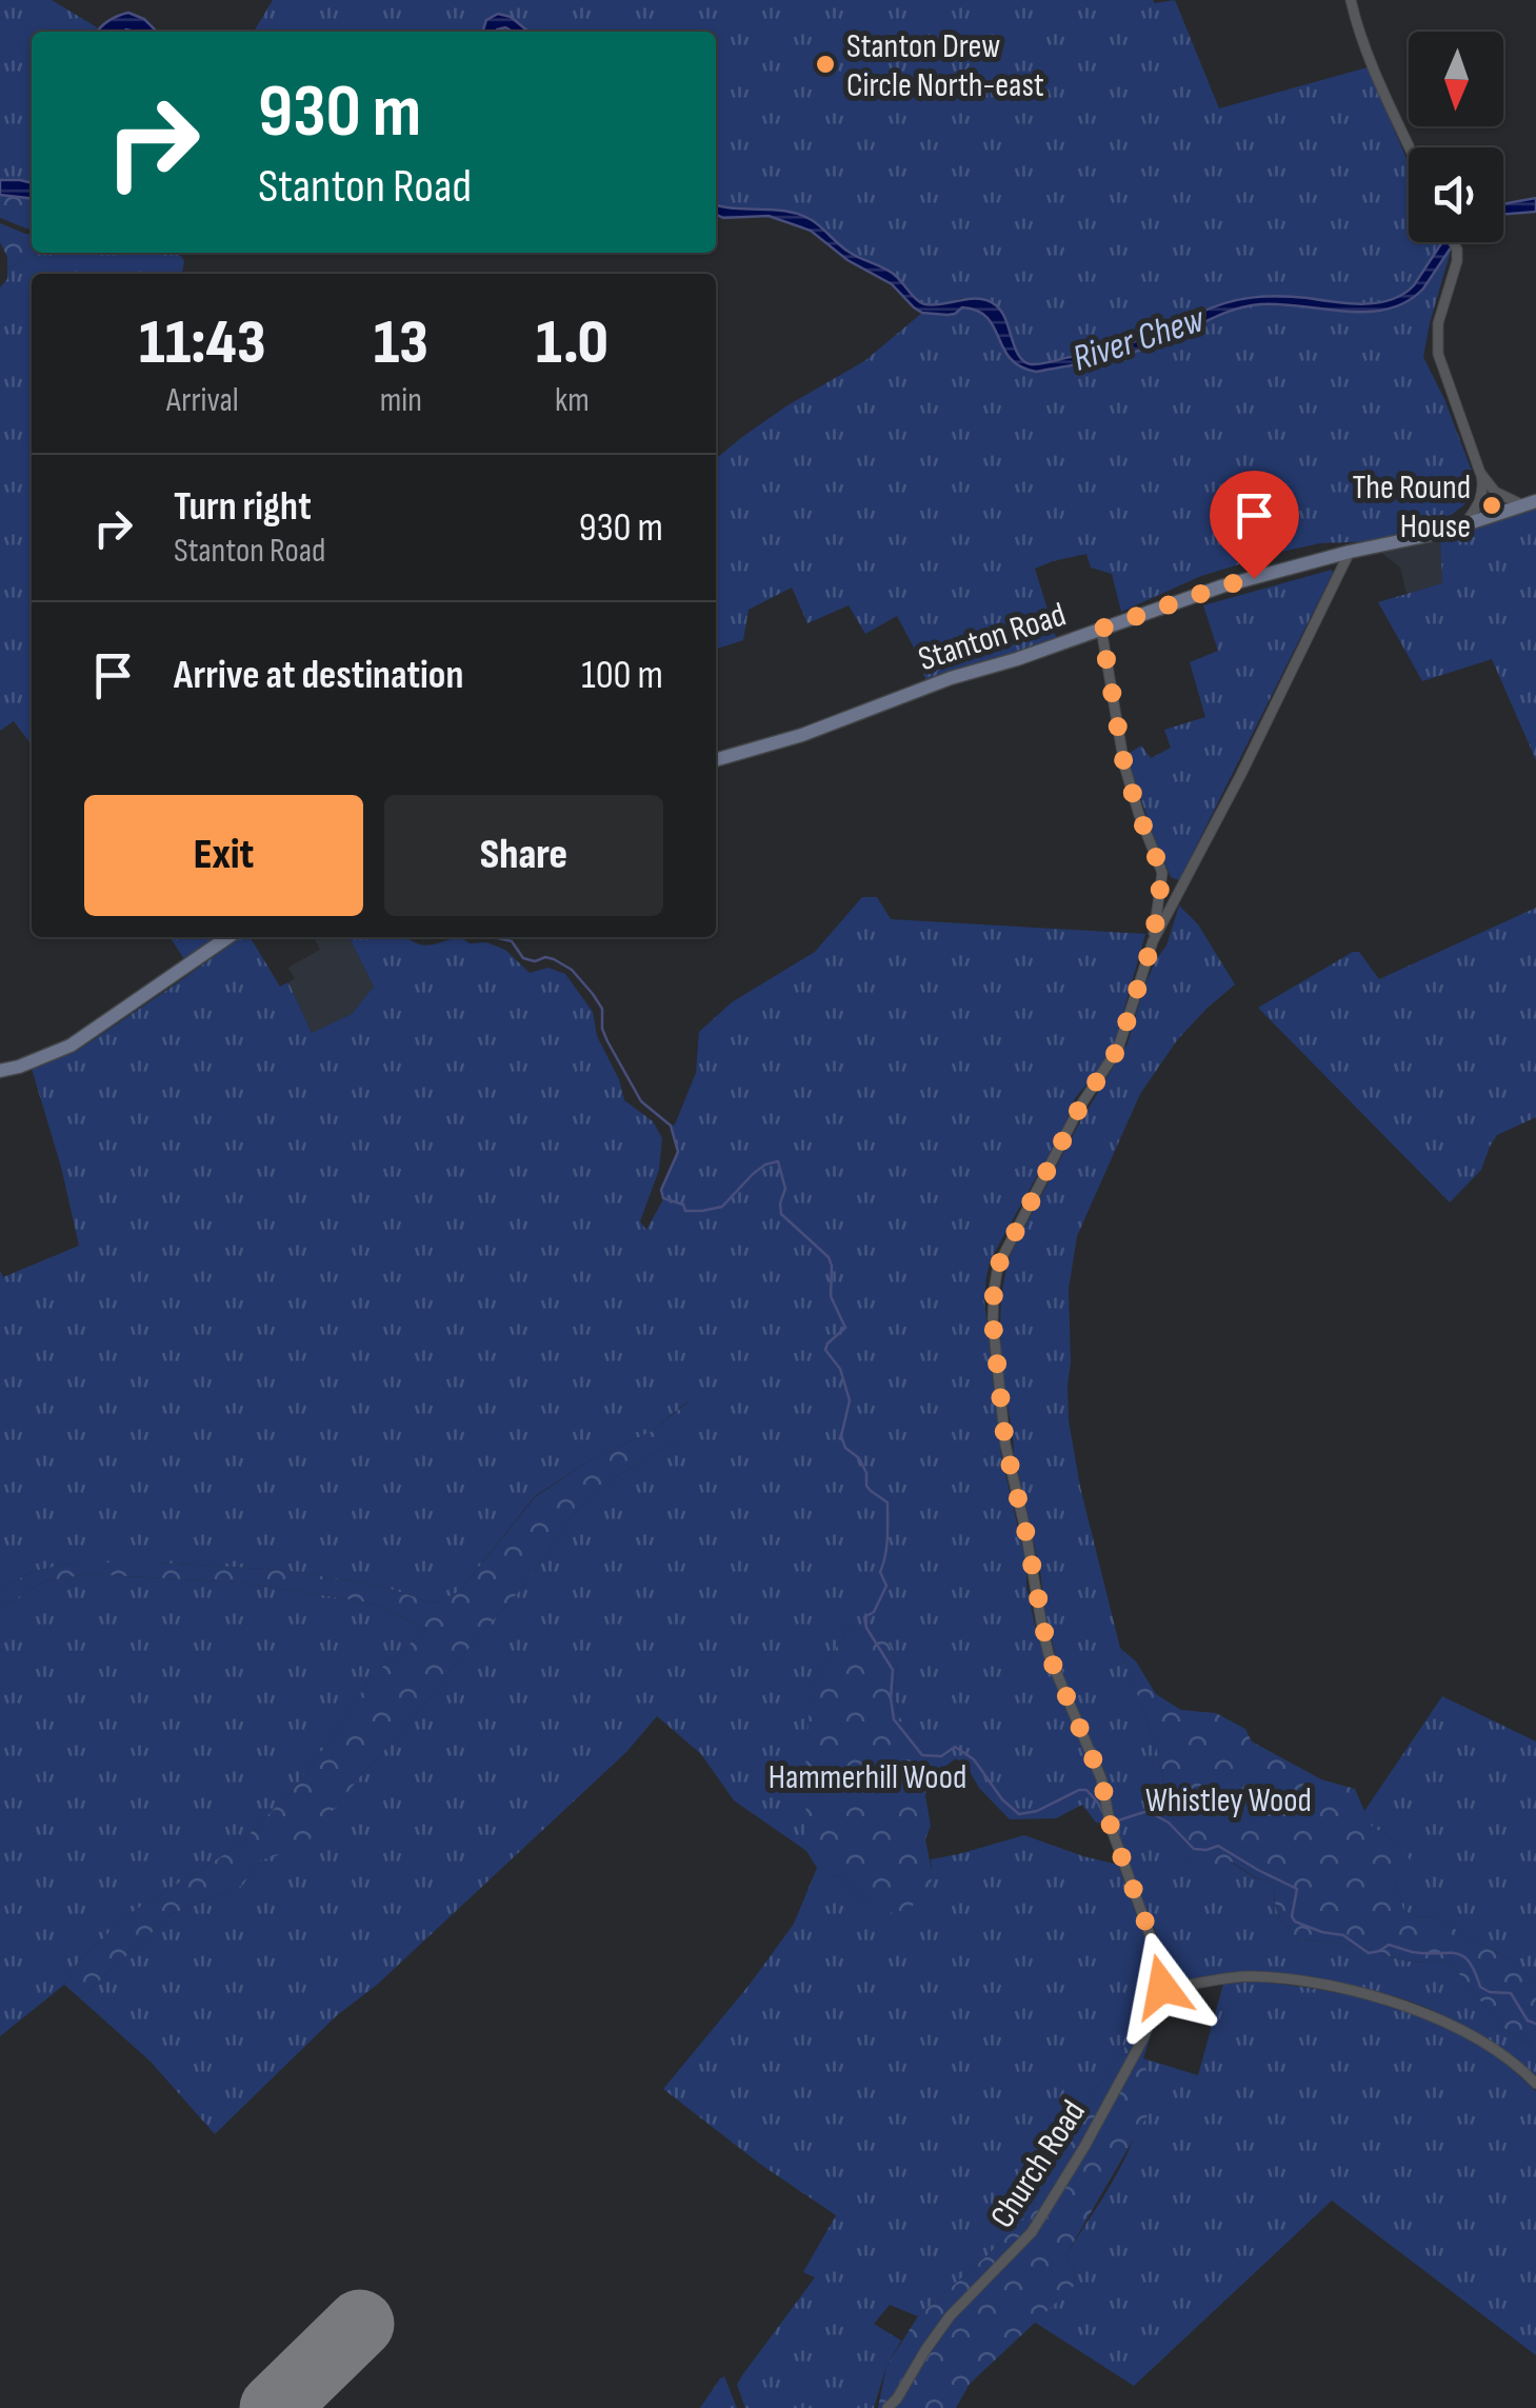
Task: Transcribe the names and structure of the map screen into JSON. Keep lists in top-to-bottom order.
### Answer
{
  "streets": {
    "main road": ["Stanton Road"],
    "street": ["Church Road"]
  },
  "water": ["River Chew"],
  "parks": ["Hammerhill Wood", "Whistley Wood"],
  "places": ["Stanton Drew Circle North-east", "The Round House"],
  "north": "bottom",
  "page": {
    "turn": ["930 m", "Stanton Road"],
    "eta": [
      "11:43",
      "Arrival",
      "13",
      "min",
      "1.0",
      "km"
    ],
    "list": [
      {
        "name": "Turn right",
        "note": "Stanton Road",
        "value": "930 m"
      },
      {
        "name": "Arrive at destination",
        "value": "100 m"
      }
    ],
    "buttons": ["Exit", "Share"]
  }
}
